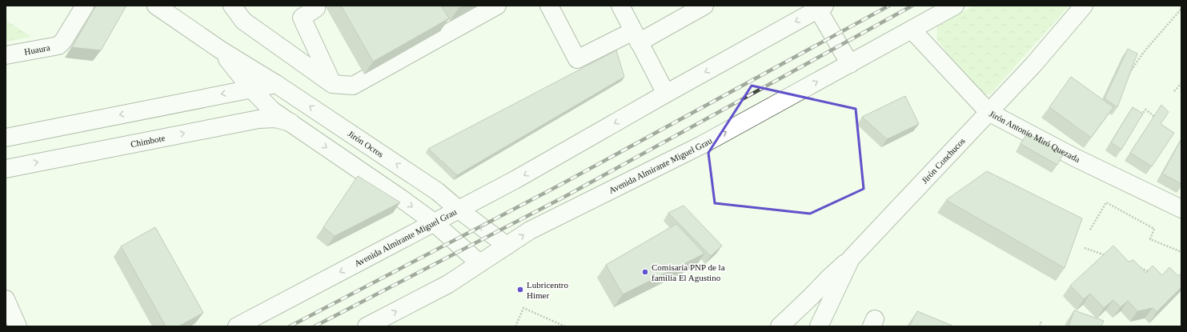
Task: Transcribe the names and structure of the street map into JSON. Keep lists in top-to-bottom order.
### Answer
{
  "streets": {
    "main road": [
      "Huaura",
      "Jirón Antonio Miró Quezada",
      "Chimbote",
      "Jirón Ocros",
      "Jirón Conchucos",
      "Avenida Almirante Miguel Grau"
    ]
  },
  "crossings": [
    ["Jirón Antonio Miró Quezada", "Jirón Conchucos"],
    ["Jirón Antonio Miró Quezada", "Avenida Almirante Miguel Grau"],
    ["Chimbote", "Jirón Ocros"],
    ["Jirón Ocros", "Avenida Almirante Miguel Grau"]
  ],
  "places": ["Comisaría PNP de la familia El Agustino", "Lubricentro Himer"]
}
